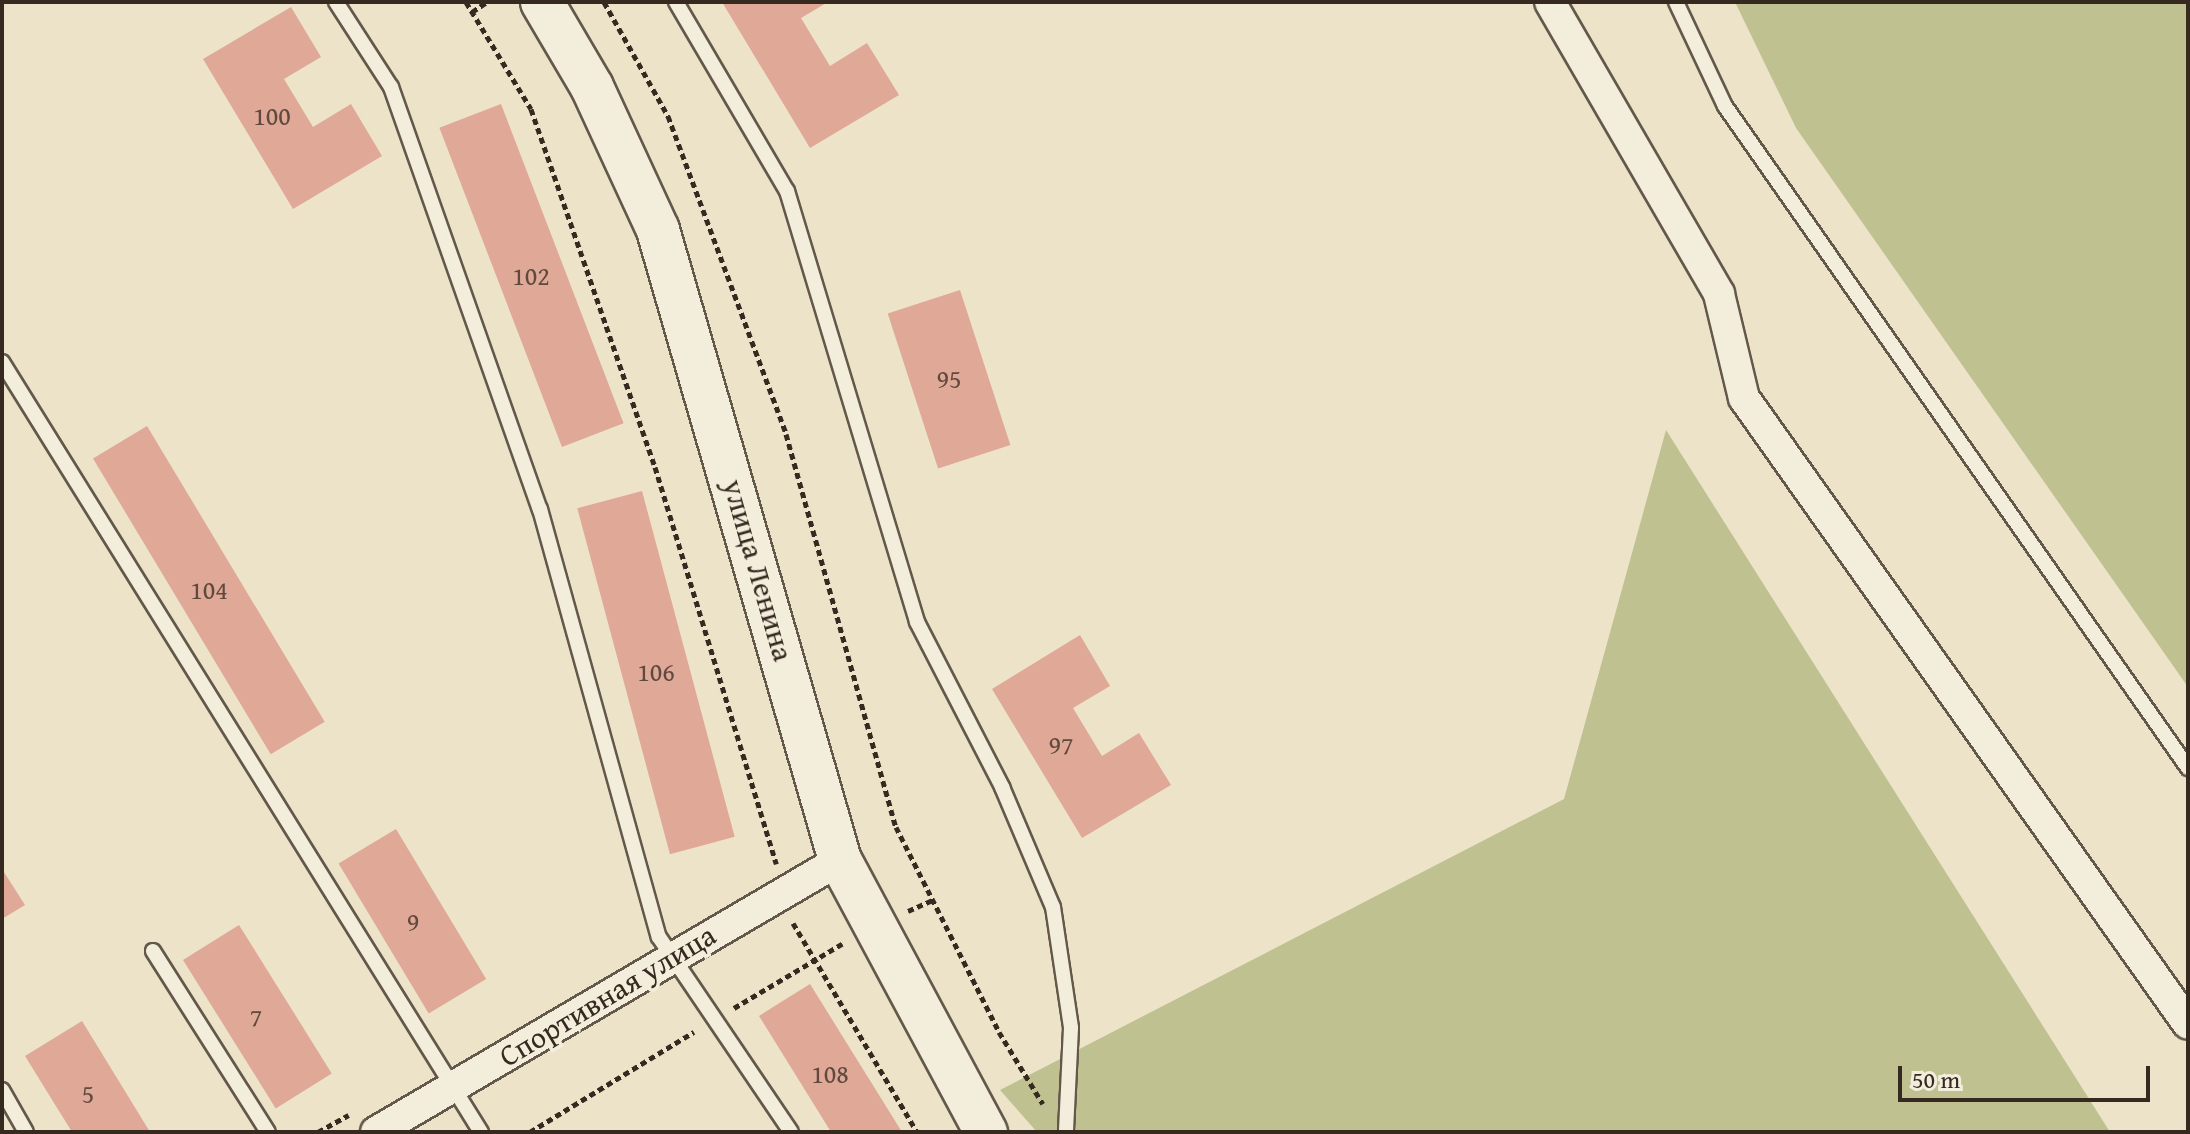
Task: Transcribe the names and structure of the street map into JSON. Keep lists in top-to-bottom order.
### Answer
{
  "streets": {
    "main road": ["улица Ленина"],
    "street": ["Спортивная улица"]
  },
  "crossings": [
    ["улица Ленина", "Спортивная улица"]
  ],
  "house_numbers": [
    "100",
    "102",
    "95",
    "104",
    "106",
    "97",
    "9",
    "7",
    "108",
    "5"
  ],
  "scale_bar": "50 m"
}
